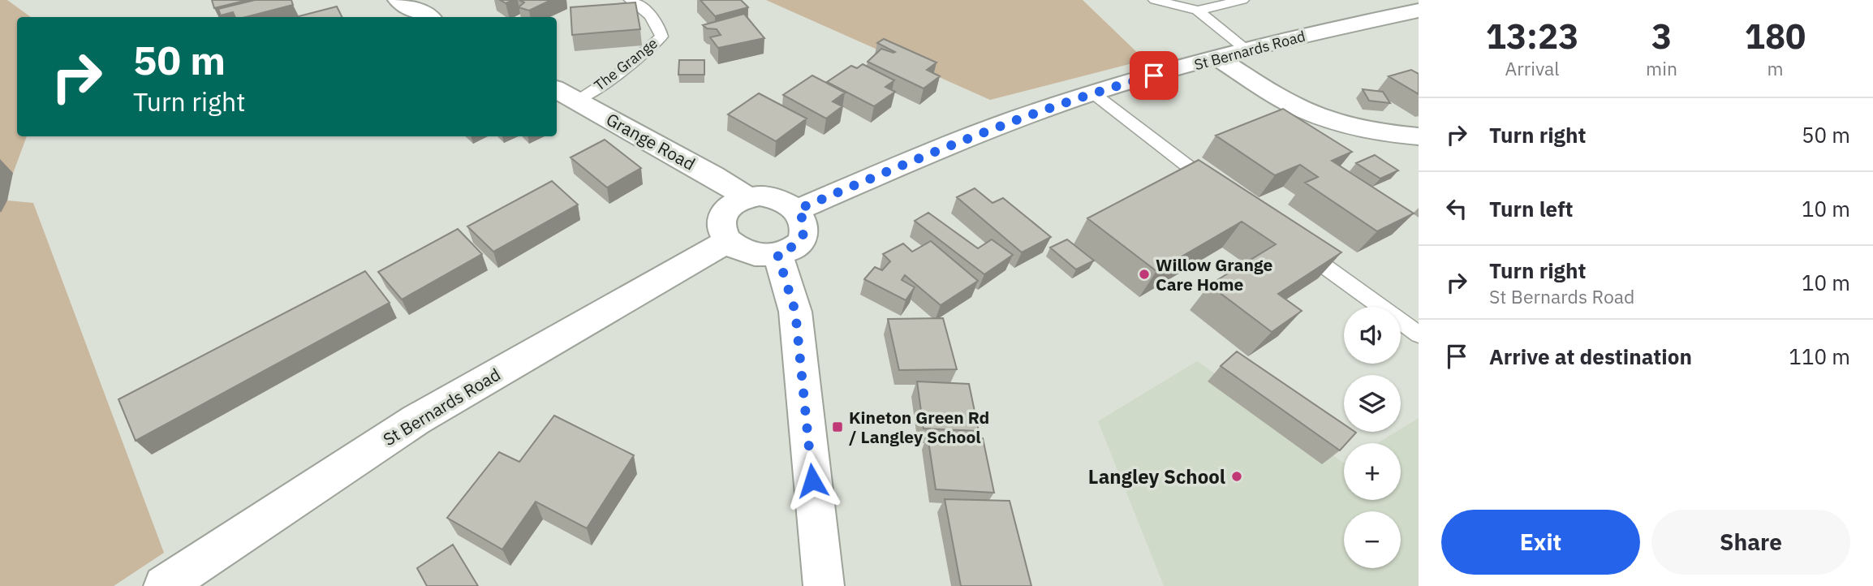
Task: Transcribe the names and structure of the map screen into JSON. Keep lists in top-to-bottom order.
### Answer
{
  "streets": {
    "street": ["St Bernards Road", "Grange Road"],
    "lane": ["The Grange"]
  },
  "crossings": [
    ["St Bernards Road", "Grange Road"],
    ["The Grange", "Grange Road"]
  ],
  "places": {
    "other": ["Willow Grange Care Home", "Langley School"],
    "transit": ["Kineton Green Rd / Langley School"]
  },
  "page": {
    "eta": [
      "13:23",
      "Arrival",
      "3",
      "min",
      "180",
      "m"
    ],
    "turn": ["50 m", "Turn right"],
    "list": [
      {
        "name": "Turn right",
        "value": "50 m"
      },
      {
        "name": "Turn left",
        "value": "10 m"
      },
      {
        "name": "Turn right",
        "note": "St Bernards Road",
        "value": "10 m"
      },
      {
        "name": "Arrive at destination",
        "value": "110 m"
      }
    ],
    "map_buttons": ["+", "−"],
    "buttons": ["Exit", "Share"]
  }
}
